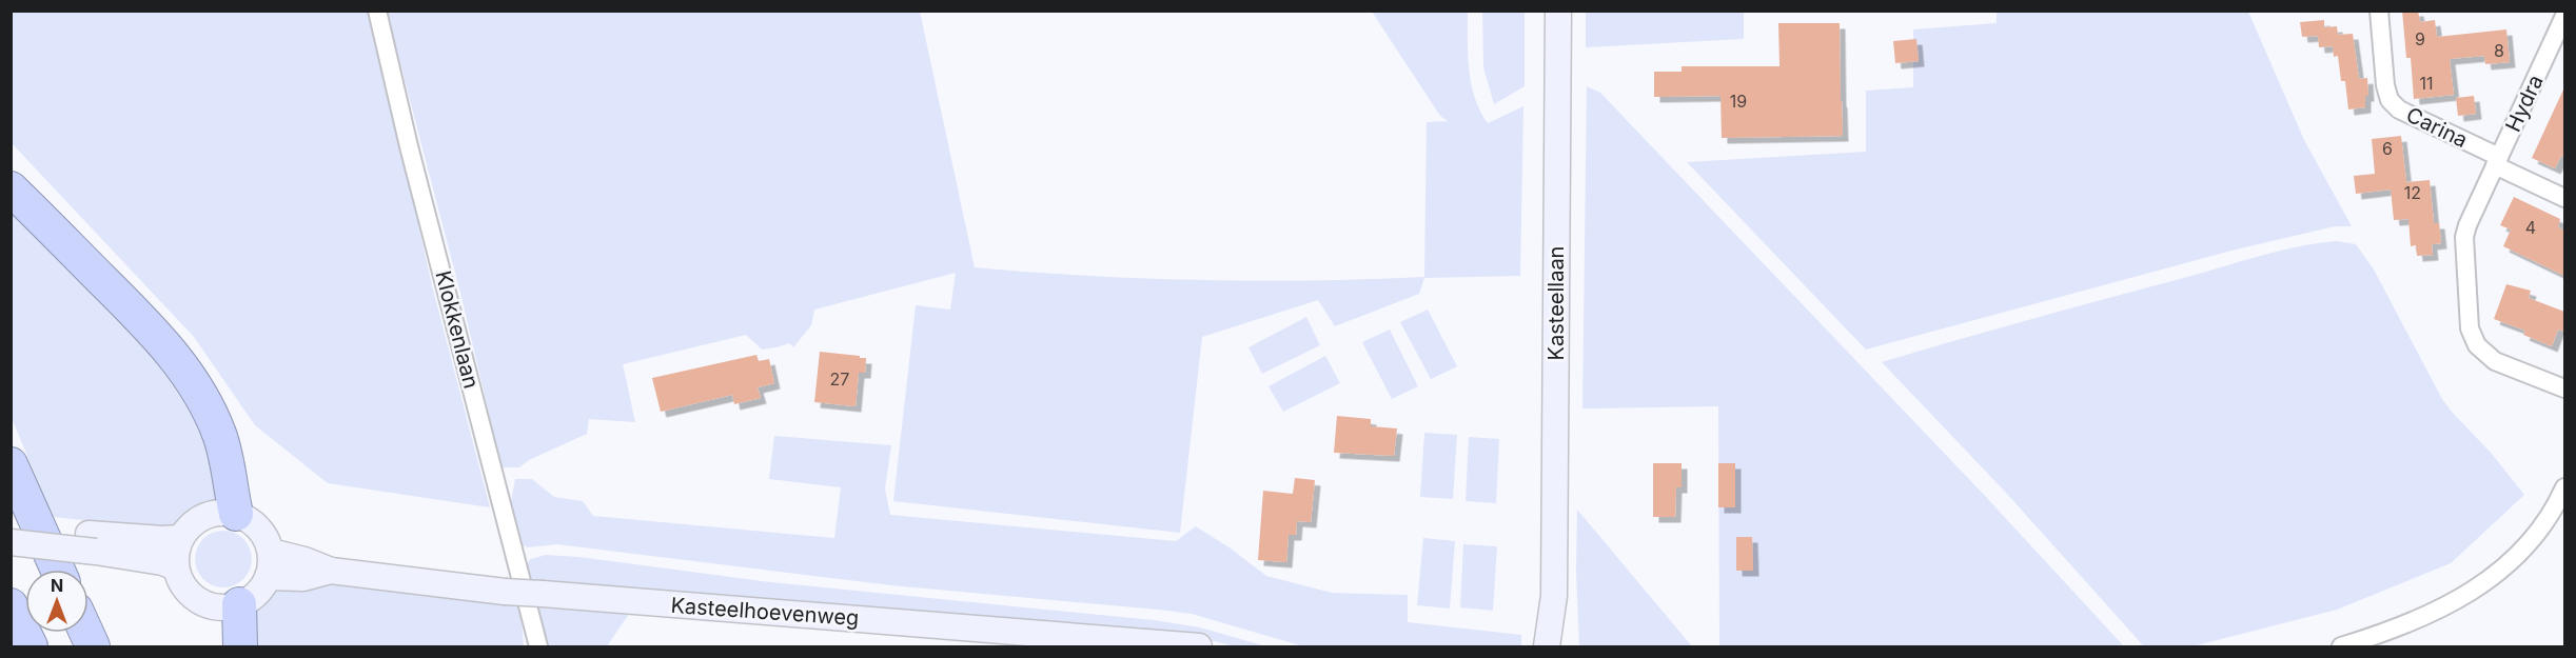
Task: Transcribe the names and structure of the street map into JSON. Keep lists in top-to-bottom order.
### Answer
{
  "streets": {
    "street": [
      "Hydra",
      "Carina",
      "Kasteellaan",
      "Klokkenlaan",
      "Kasteelhoevenweg"
    ]
  },
  "crossings": [
    ["Hydra", "Carina"]
  ],
  "house_numbers": [
    "9",
    "8",
    "11",
    "19",
    "6",
    "12",
    "4",
    "27"
  ],
  "north": "top"
}
